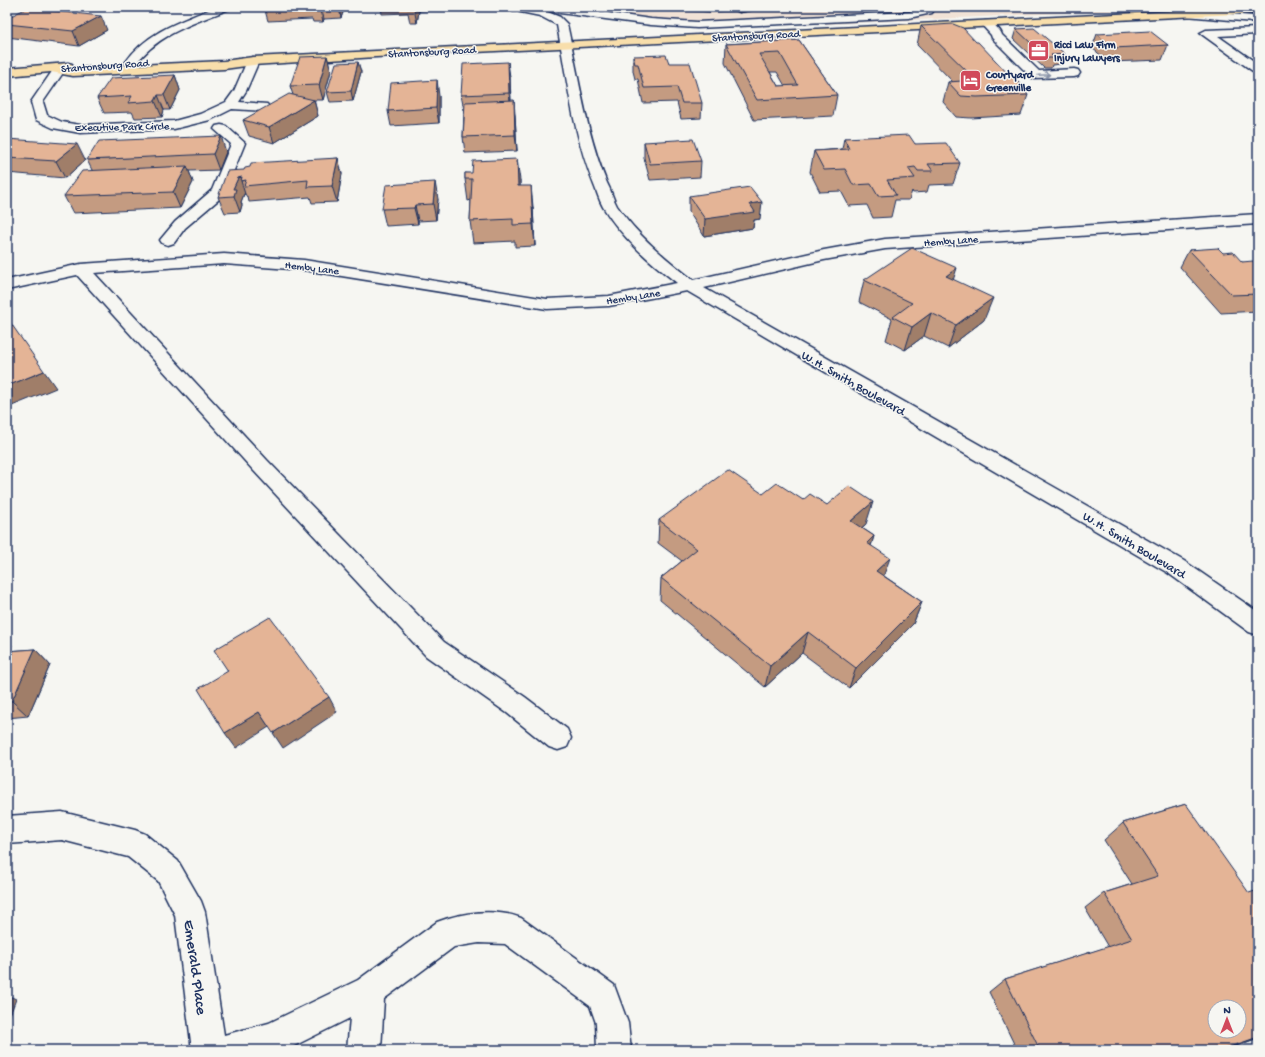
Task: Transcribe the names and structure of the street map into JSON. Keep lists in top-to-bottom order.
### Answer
{
  "streets": {
    "main road": ["Stantonsburg Road"],
    "street": [
      "Executive Park Circle",
      "Hemby Lane",
      "W.H. Smith Boulevard",
      "Emerald Place"
    ]
  },
  "crossings": [
    ["Stantonsburg Road", "Executive Park Circle"],
    ["Stantonsburg Road", "W.H. Smith Boulevard"],
    ["Hemby Lane", "W.H. Smith Boulevard"]
  ],
  "places": {
    "office": ["Ricci Law Firm Injury Lawyers"],
    "hotel": ["Courtyard Greenville"]
  },
  "north": "top"
}
